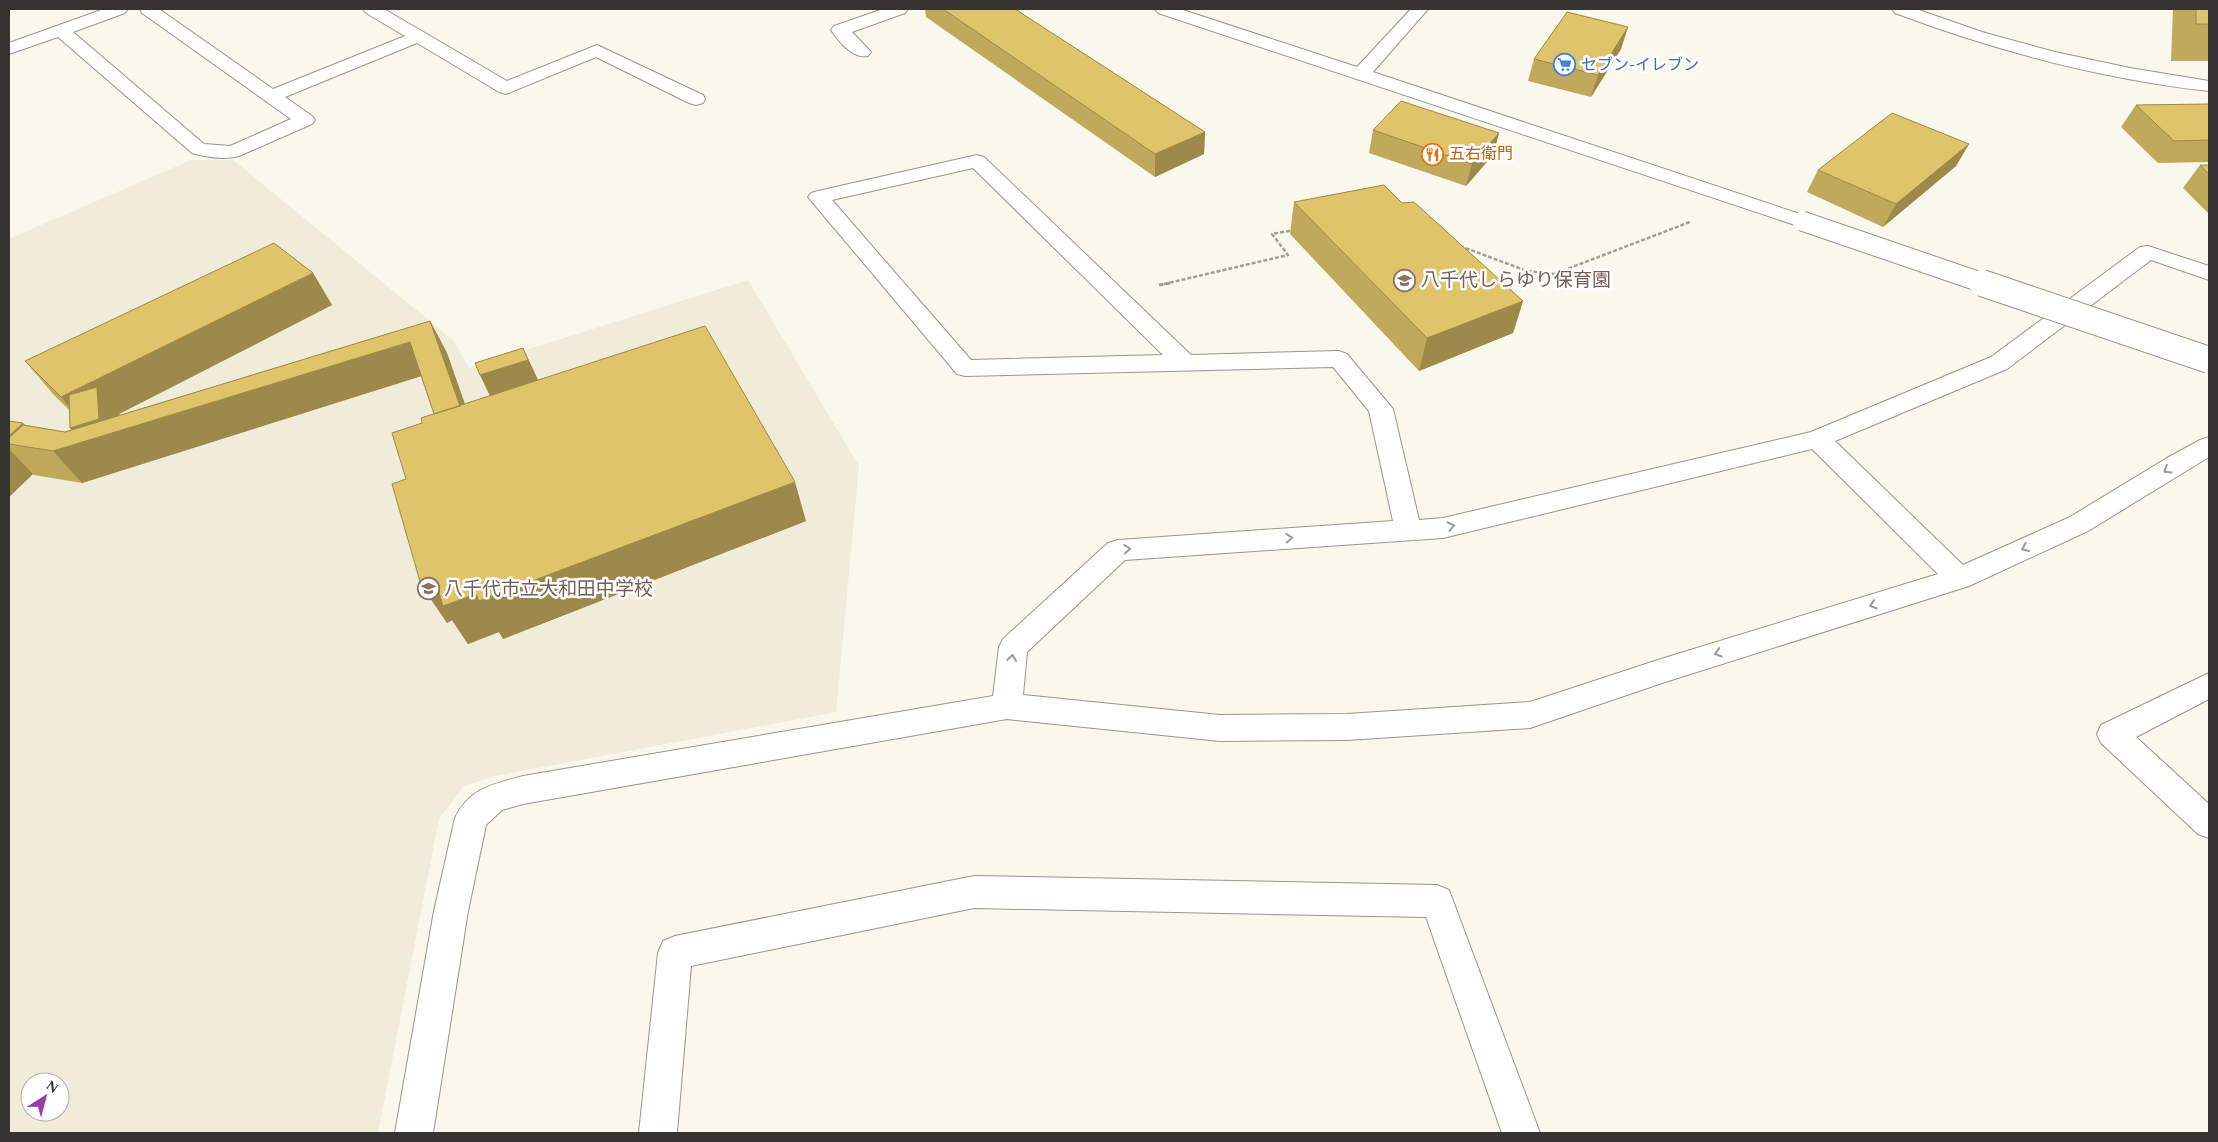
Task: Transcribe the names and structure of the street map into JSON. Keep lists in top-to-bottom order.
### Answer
{
  "places": {
    "supermarket": ["セブン-イレブン"],
    "restaurant": ["五右衛門"],
    "school or university": ["八千代しらゆり保育園", "八千代市立大和田中学校"]
  },
  "north": "top right"
}
